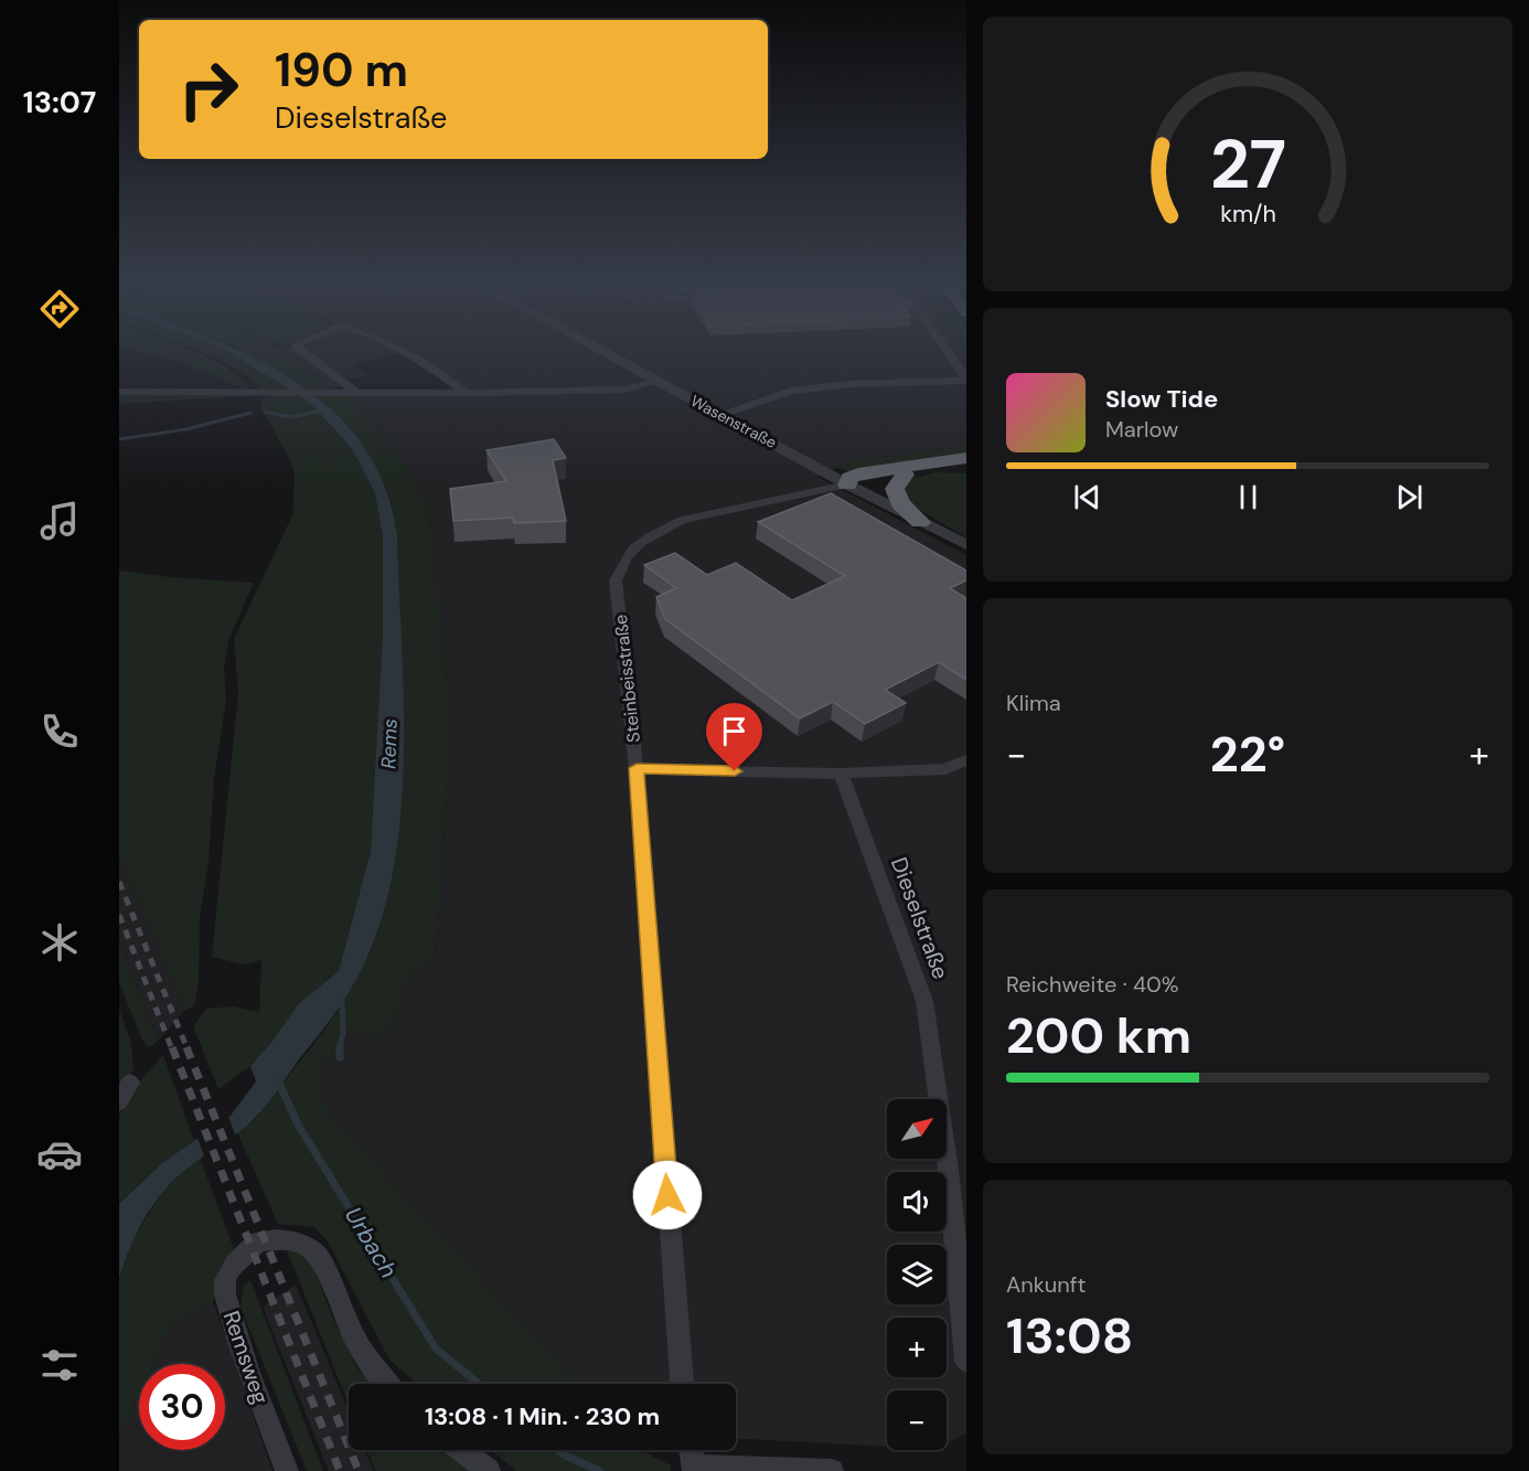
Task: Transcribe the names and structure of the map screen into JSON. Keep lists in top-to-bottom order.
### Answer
{
  "streets": {
    "street": [
      "Wasenstraße",
      "Steinbeisstraße",
      "Dieselstraße",
      "Remsweg"
    ]
  },
  "crossings": [
    ["Wasenstraße", "Steinbeisstraße"]
  ],
  "water": ["Rems", "Urbach"],
  "north": "top right",
  "page": {
    "tabs": "13:07",
    "turn": ["190 m", "Dieselstraße"],
    "song": ["Slow Tide", "Marlow"],
    "tile": [
      "Klima",
      ["Reichweite · 40%", "200 km"],
      ["Ankunft", "13:08"]
    ],
    "heat": ["−", "22°", "+"],
    "map_buttons": ["+", "−"],
    "limit": "30",
    "trip": "13:08 · 1 Min. · 230 m",
    "gauge": ["27", "km/h"]
  }
}
